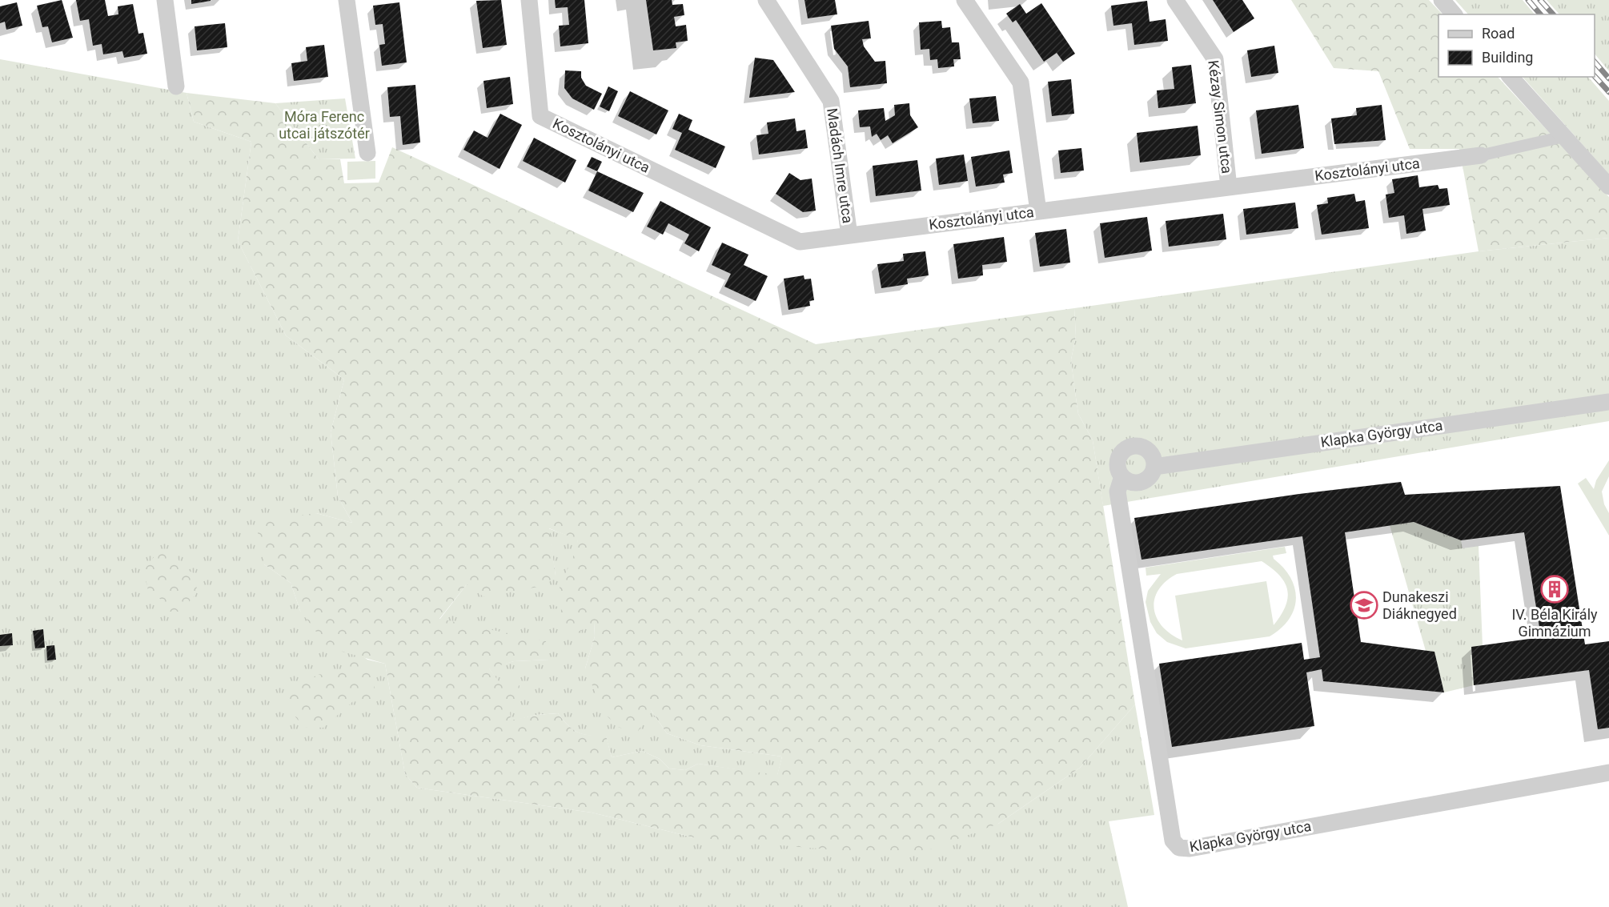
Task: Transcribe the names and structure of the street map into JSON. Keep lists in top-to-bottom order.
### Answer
{
  "streets": {
    "street": [
      "Kézay Simon utca",
      "Kosztolányi utca",
      "Madách Imre utca",
      "Klapka György utca"
    ]
  },
  "crossings": [
    ["Kézay Simon utca", "Kosztolányi utca"],
    ["Kosztolányi utca", "Madách Imre utca"]
  ],
  "parks": ["Móra Ferenc utcai játszótér"],
  "places": {
    "building": ["IV. Béla Király Gimnázium"],
    "school or university": ["Dunakeszi Diáknegyed"]
  },
  "legend": ["Road", "Building"]
}
